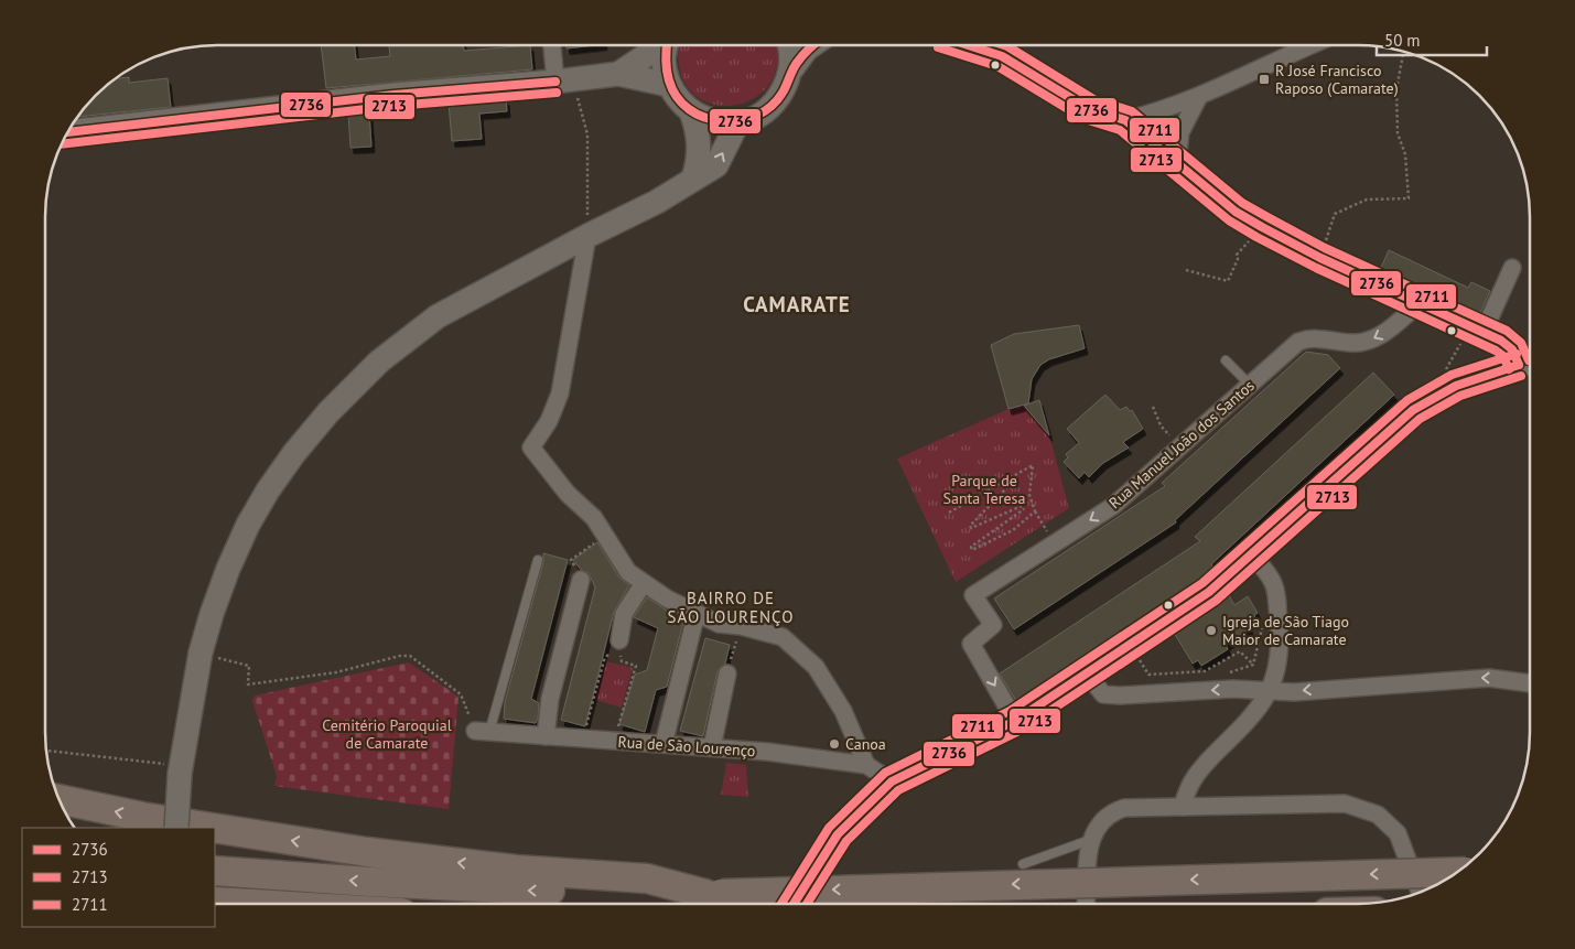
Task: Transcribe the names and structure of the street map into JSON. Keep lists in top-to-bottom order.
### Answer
{
  "streets": {
    "street": ["Rua Manuel João dos Santos", "Rua de São Lourenço"]
  },
  "districts": ["CAMARATE", "BAIRRO DE SÃO LOURENÇO"],
  "parks": ["Parque de Santa Teresa", "Cemitério Paroquial de Camarate"],
  "places": {
    "transit": ["R José Francisco Raposo (Camarate)"],
    "other": ["Igreja de São Tiago Maior de Camarate", "Canoa"]
  },
  "lines": ["transit line 2736", "transit line 2711", "transit line 2713"],
  "legend": ["2736", "2713", "2711"],
  "scale_bar": "50 m"
}
